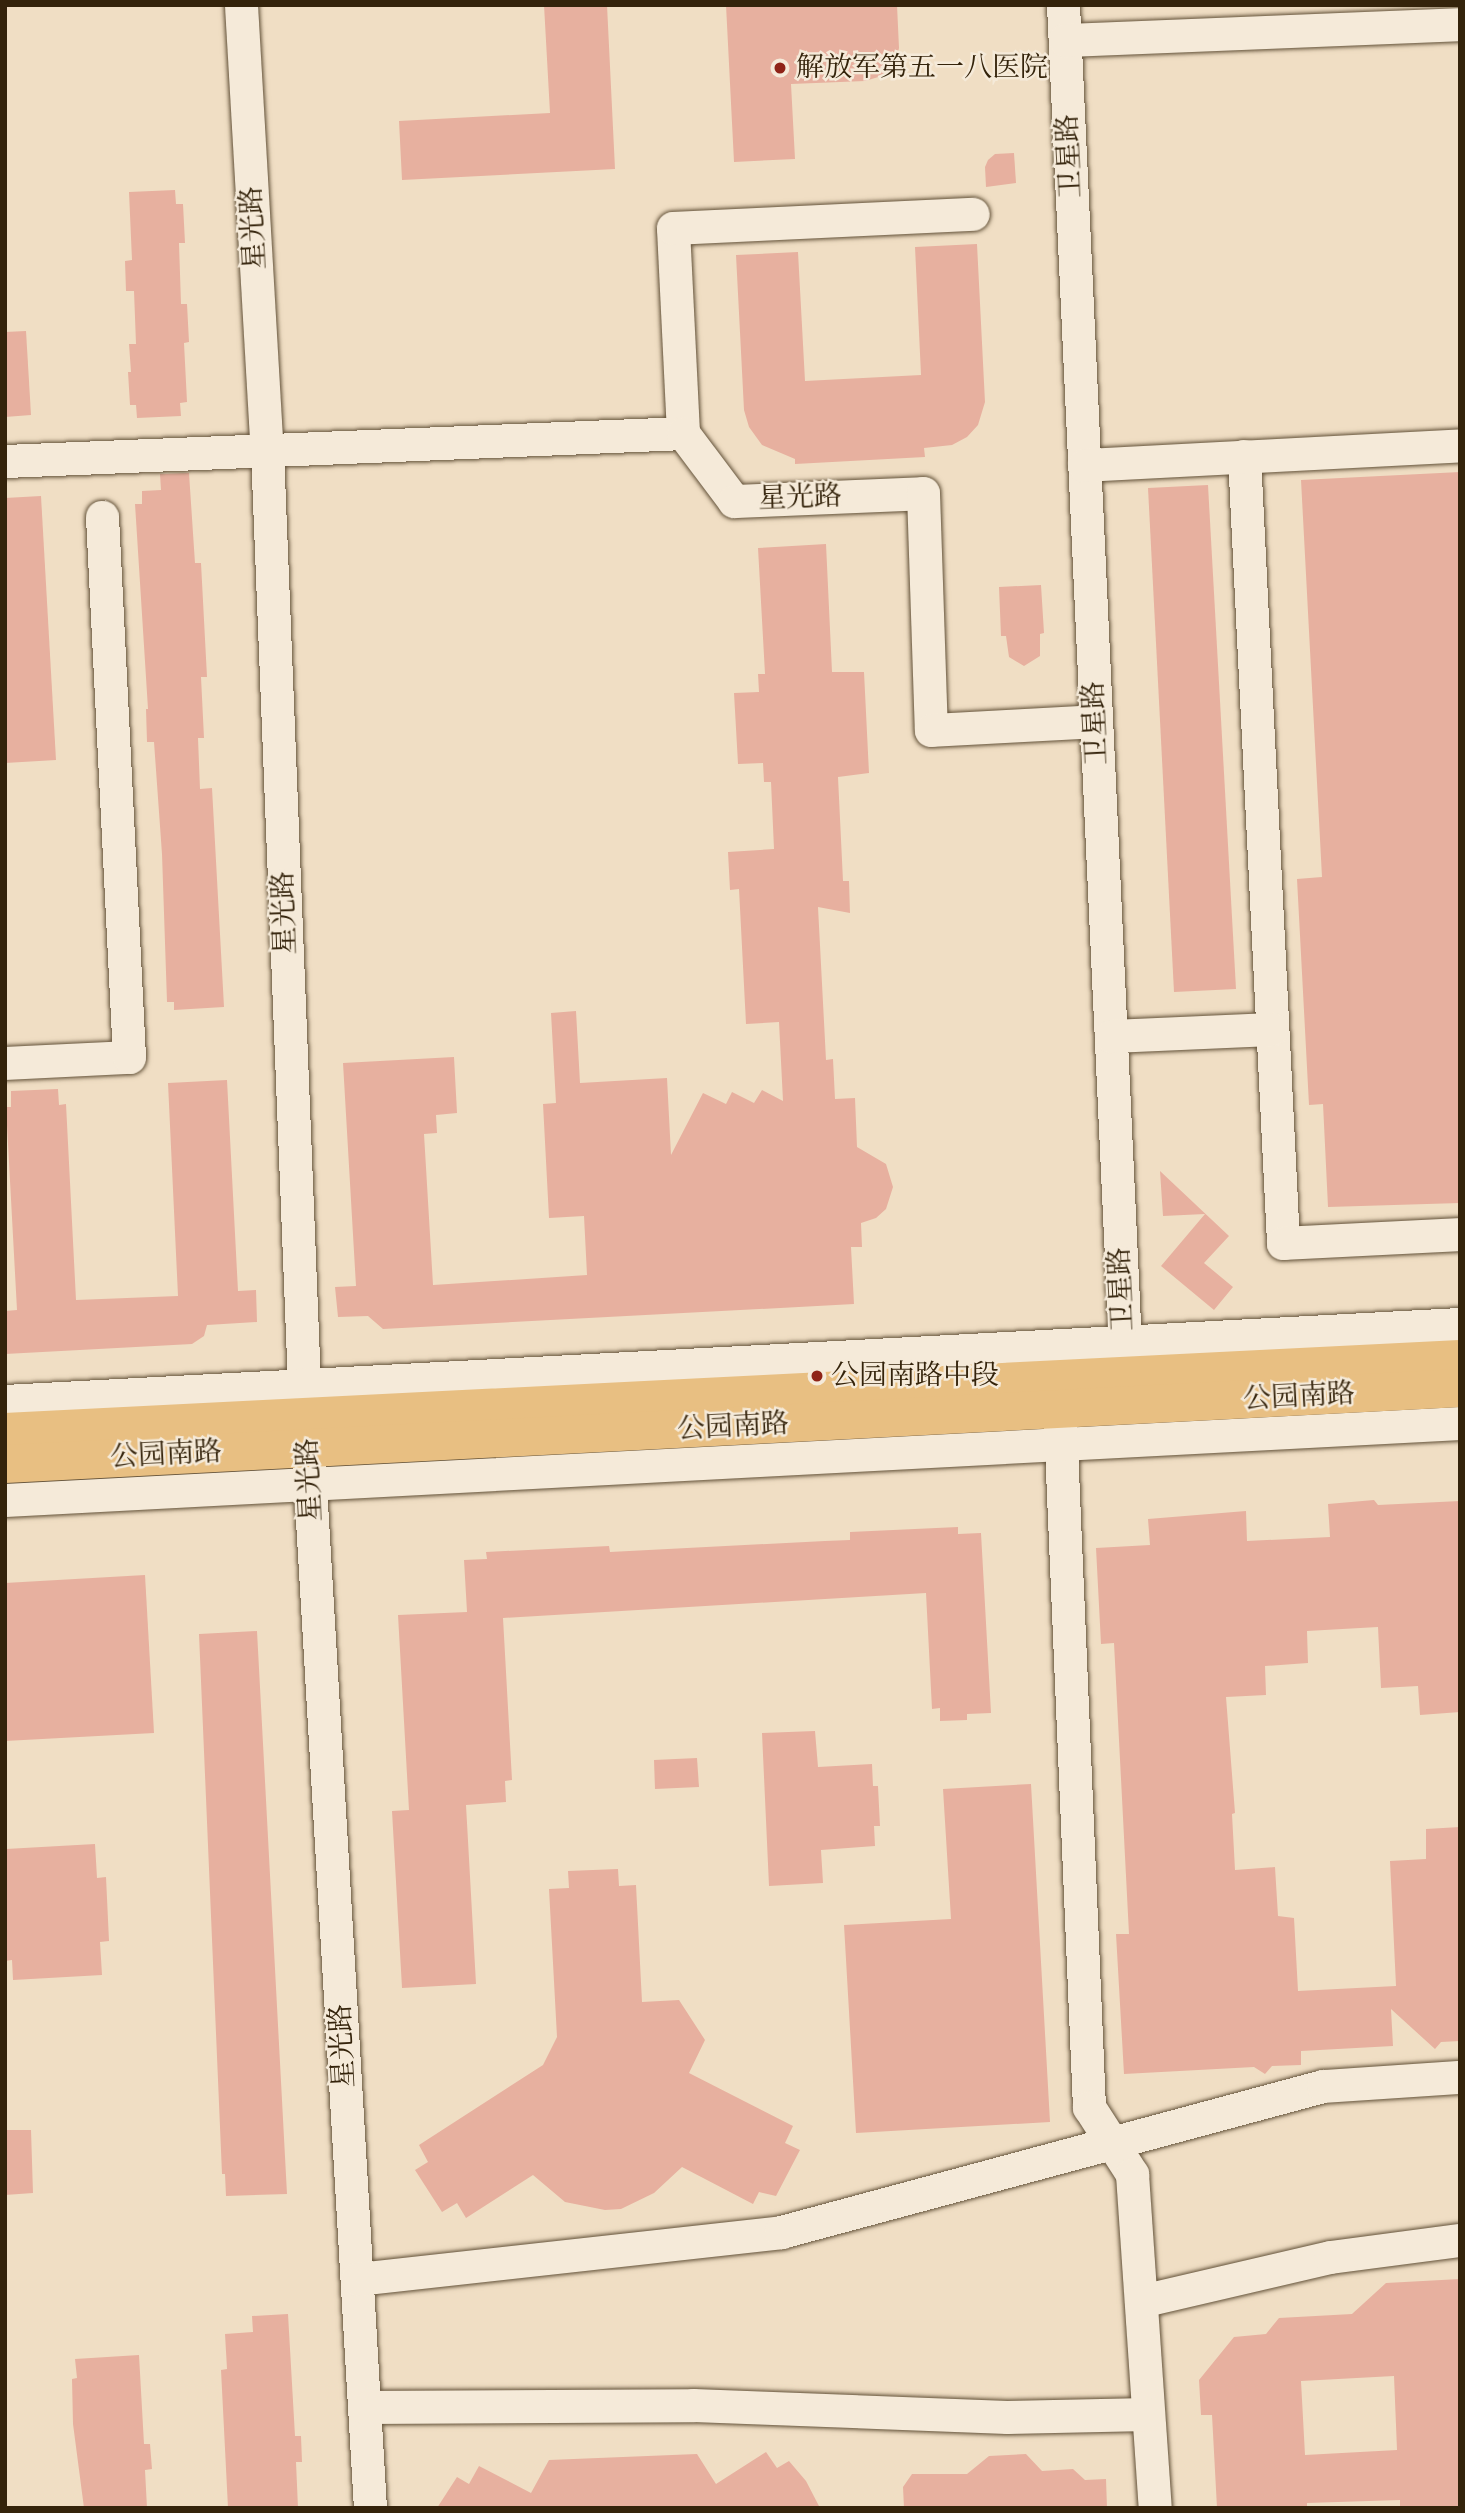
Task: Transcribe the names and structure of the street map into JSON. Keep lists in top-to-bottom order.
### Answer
{
  "streets": {
    "main road": ["公园南路"],
    "street": ["卫星路", "星光路"]
  },
  "crossings": [
    ["卫星路", "星光路"],
    ["卫星路", "公园南路"],
    ["星光路", "公园南路"]
  ],
  "places": ["解放军第五一八医院", "公园南路中段"]
}
